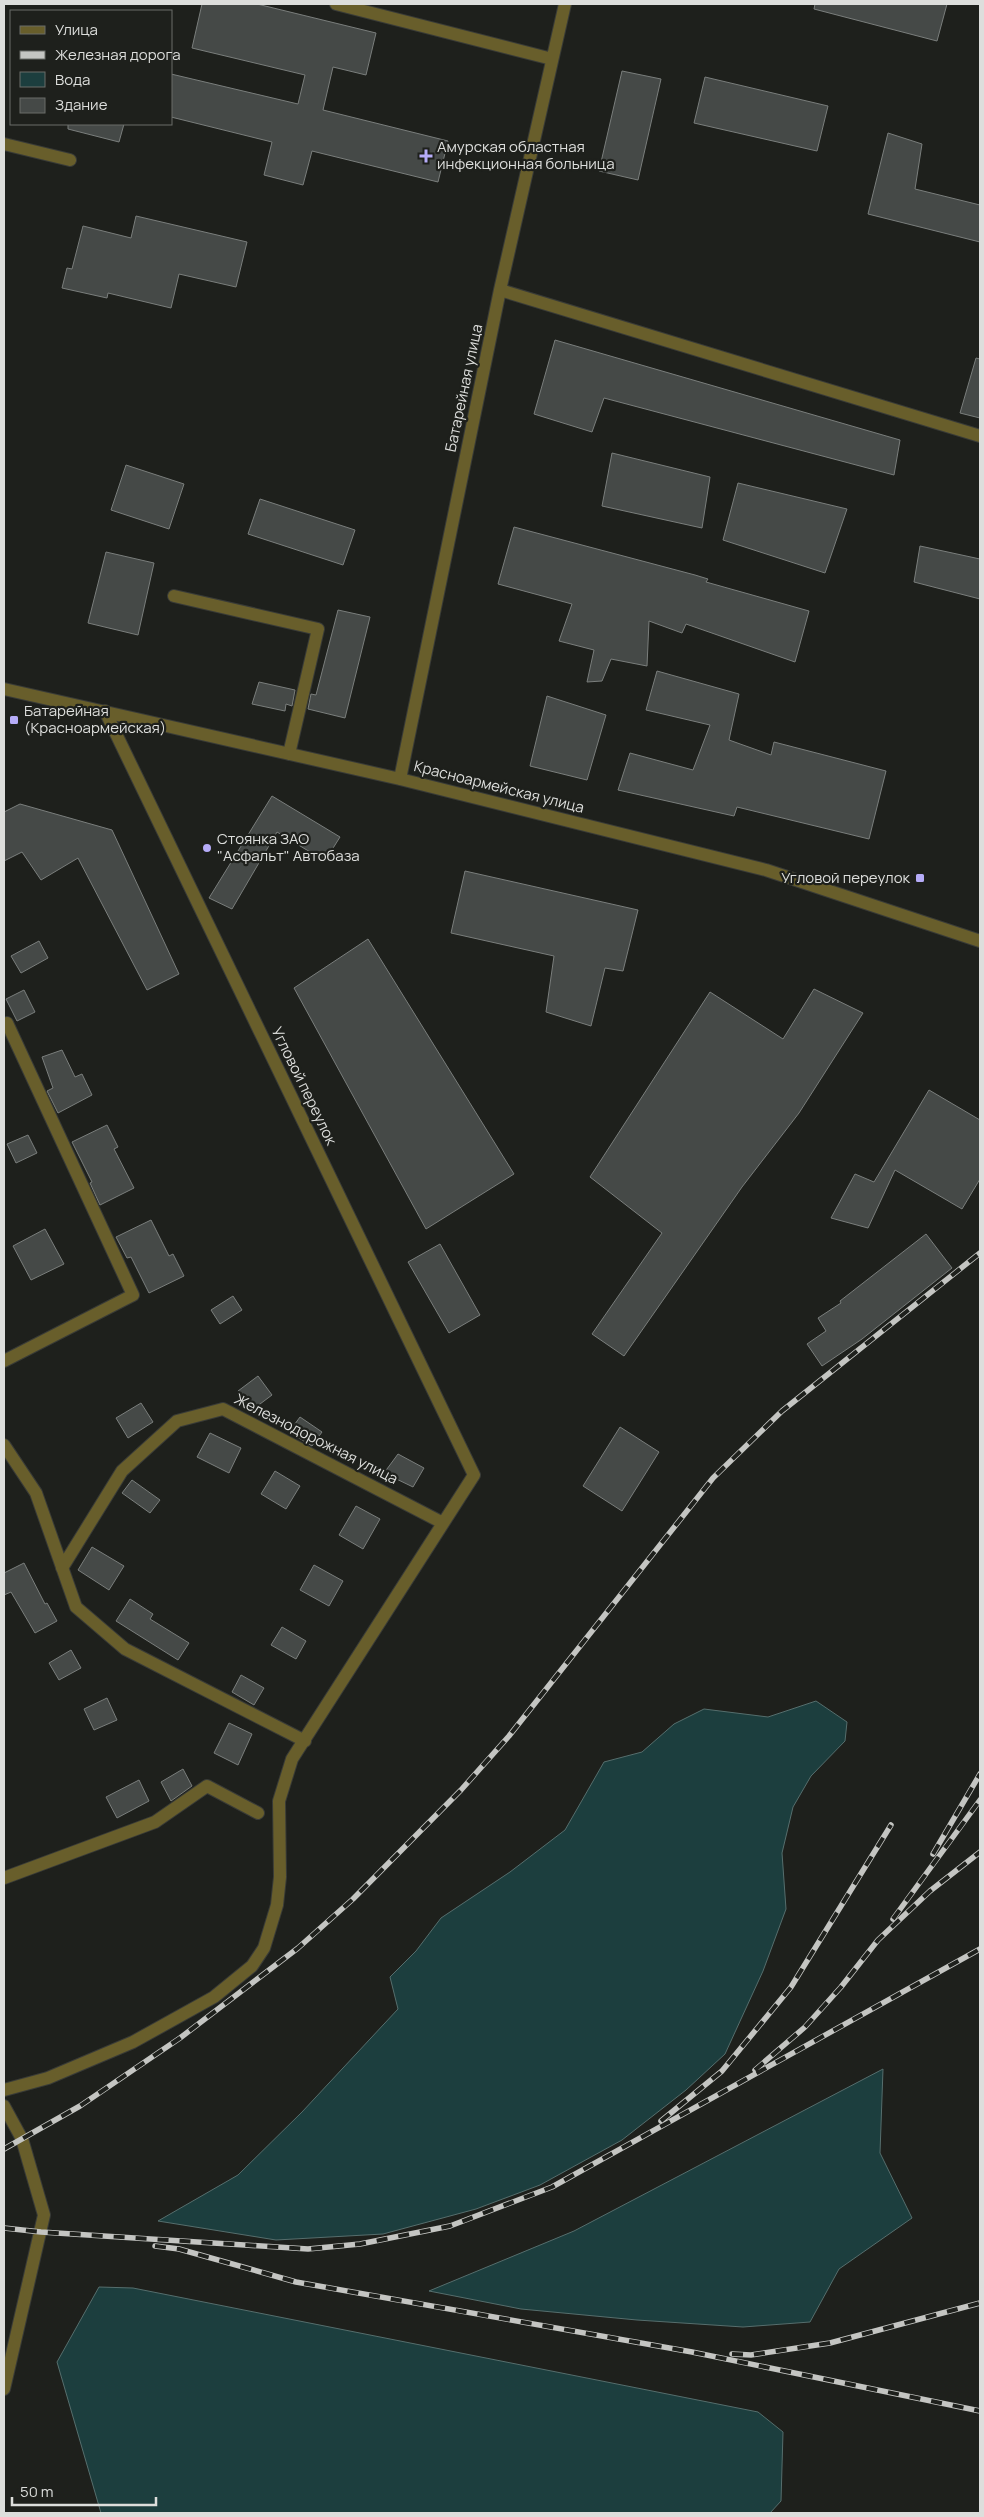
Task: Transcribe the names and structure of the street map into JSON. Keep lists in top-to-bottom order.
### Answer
{
  "streets": {
    "street": [
      "Батарейная улица",
      "Красноармейская улица",
      "Угловой переулок",
      "Железнодорожная улица"
    ]
  },
  "crossings": [
    ["Батарейная улица", "Красноармейская улица"],
    ["Красноармейская улица", "Угловой переулок"],
    ["Угловой переулок", "Железнодорожная улица"]
  ],
  "places": {
    "health": ["Амурская областная инфекционная больница"],
    "transit": ["Батарейная (Красноармейская)", "Угловой переулок"],
    "other": ["Стоянка ЗАО \"Асфальт\" Автобаза"]
  },
  "legend": [
    "Улица",
    "Железная дорога",
    "Вода",
    "Здание"
  ],
  "scale_bar": "50 m"
}
